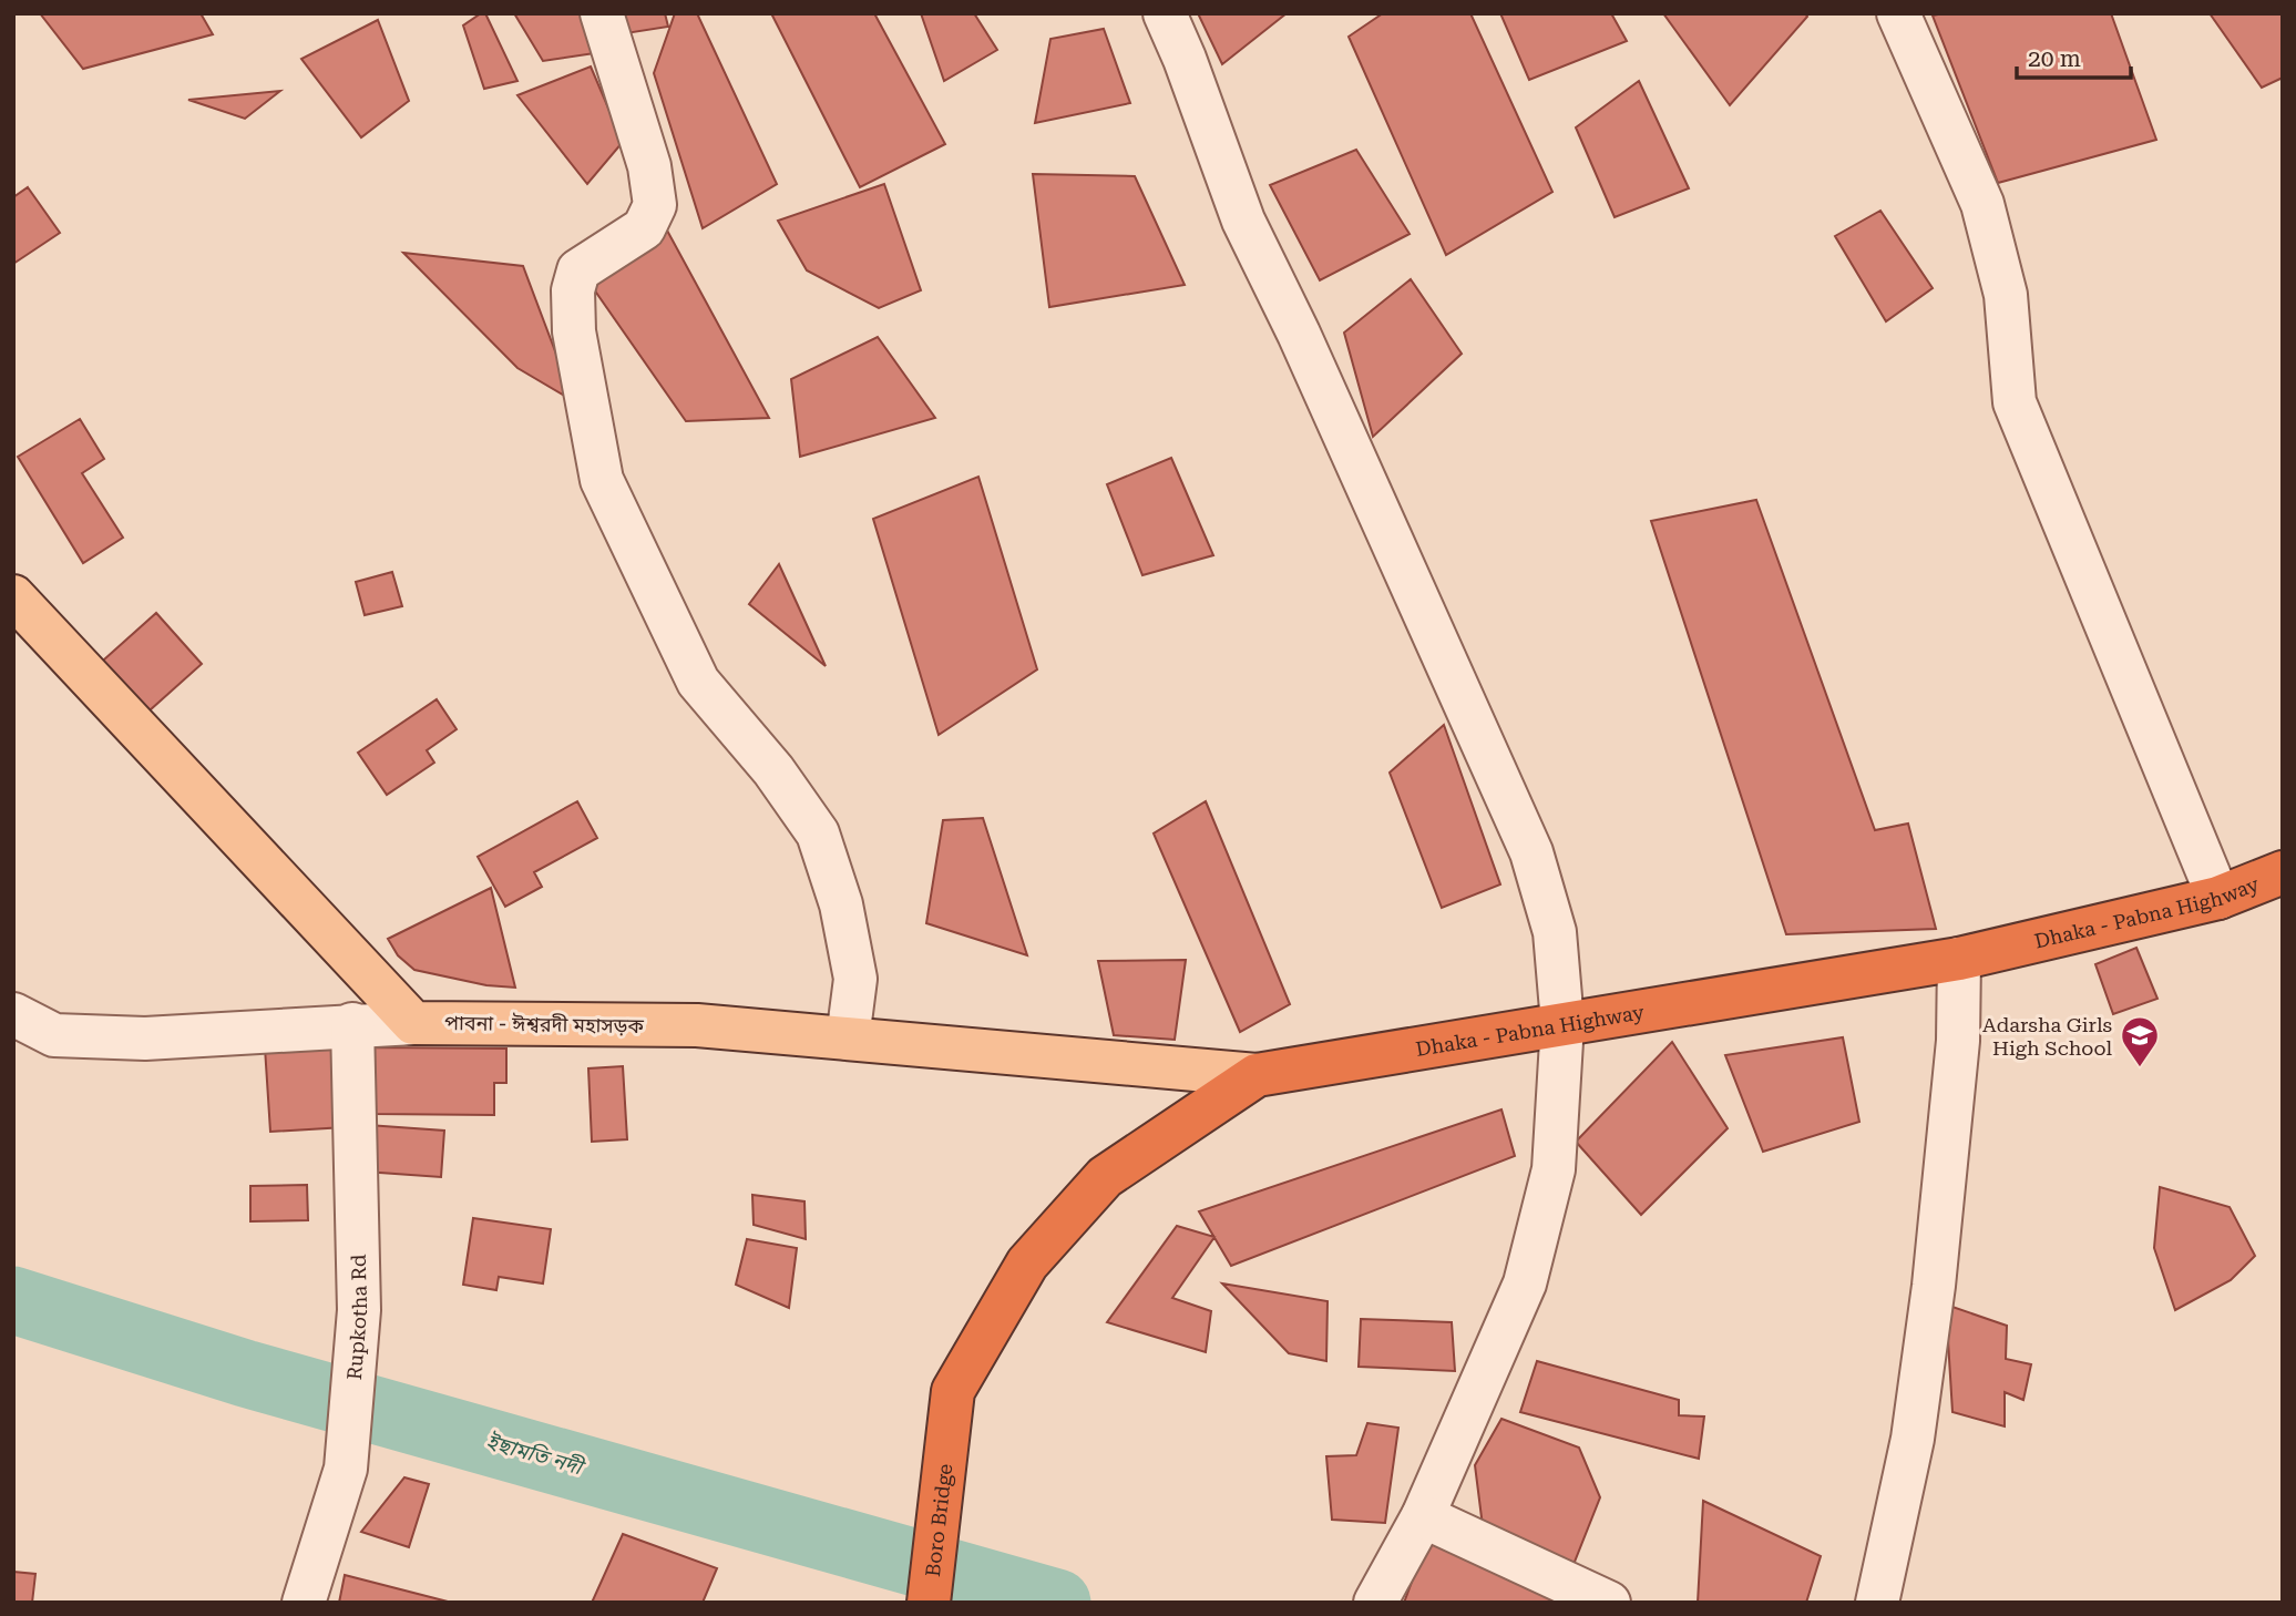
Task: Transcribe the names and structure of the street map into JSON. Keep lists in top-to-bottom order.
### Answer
{
  "streets": {
    "highway": ["Dhaka - Pabna Highway", "Boro Bridge"],
    "main road": ["পাবনা - ঈশ্বরদী মহাসড়ক"],
    "street": ["Rupkotha Rd"]
  },
  "crossings": [
    ["Dhaka - Pabna Highway", "পাবনা - ঈশ্বরদী মহাসড়ক"],
    ["Dhaka - Pabna Highway", "Boro Bridge"]
  ],
  "water": ["ইছামতি নদী"],
  "places": {
    "school or university": ["Adarsha Girls High School"]
  },
  "scale_bar": "20 m"
}
